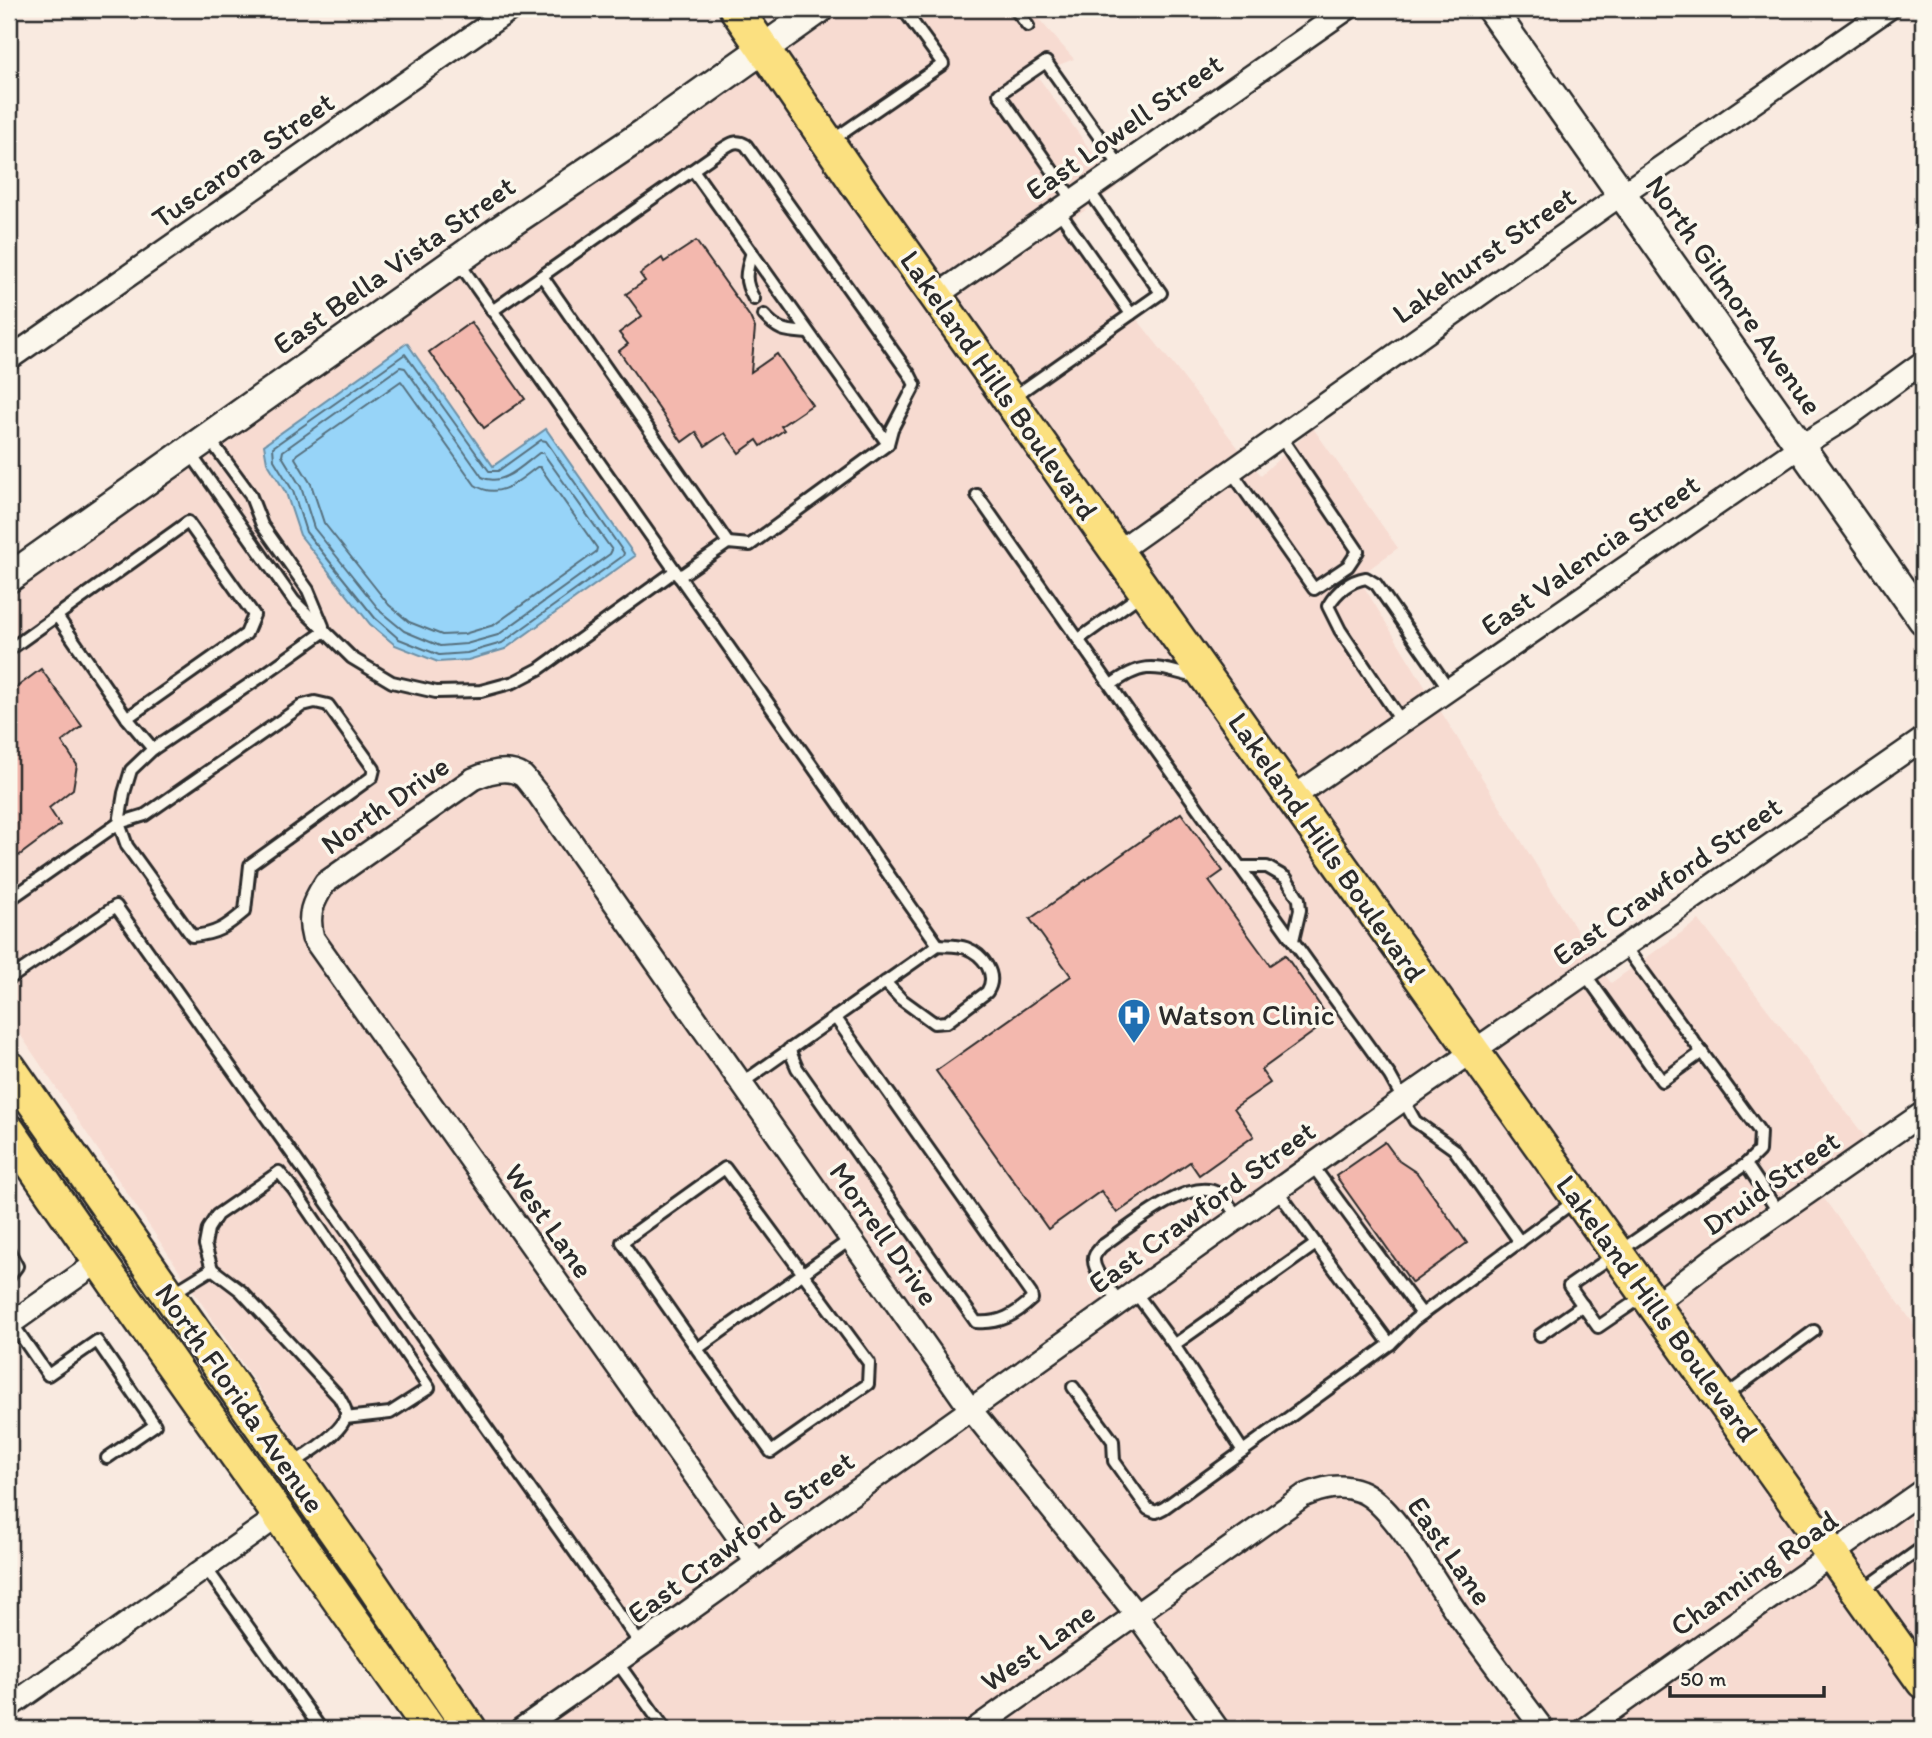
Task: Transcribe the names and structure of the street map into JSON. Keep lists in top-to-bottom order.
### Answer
{
  "streets": {
    "main road": ["Lakeland Hills Boulevard", "North Florida Avenue"],
    "street": [
      "East Lowell Street",
      "Tuscarora Street",
      "Lakehurst Street",
      "East Bella Vista Street",
      "North Gilmore Avenue",
      "East Valencia Street",
      "North Drive",
      "East Crawford Street",
      "Druid Street",
      "West Lane",
      "Morrell Drive",
      "East Lane",
      "Channing Road"
    ]
  },
  "crossings": [
    ["East Lowell Street", "Lakeland Hills Boulevard"],
    ["Lakehurst Street", "North Gilmore Avenue"],
    ["Lakehurst Street", "Lakeland Hills Boulevard"],
    ["East Bella Vista Street", "Lakeland Hills Boulevard"],
    ["North Gilmore Avenue", "East Valencia Street"],
    ["Lakeland Hills Boulevard", "East Valencia Street"],
    ["Lakeland Hills Boulevard", "East Crawford Street"],
    ["Lakeland Hills Boulevard", "Druid Street"],
    ["Lakeland Hills Boulevard", "Channing Road"],
    ["North Drive", "West Lane"],
    ["North Drive", "Morrell Drive"],
    ["East Crawford Street", "West Lane"],
    ["East Crawford Street", "Morrell Drive"],
    ["West Lane", "Morrell Drive"],
    ["West Lane", "East Lane"],
    ["Morrell Drive", "East Lane"]
  ],
  "places": {
    "hospital": ["Watson Clinic"]
  },
  "scale_bar": "50 m"
}
